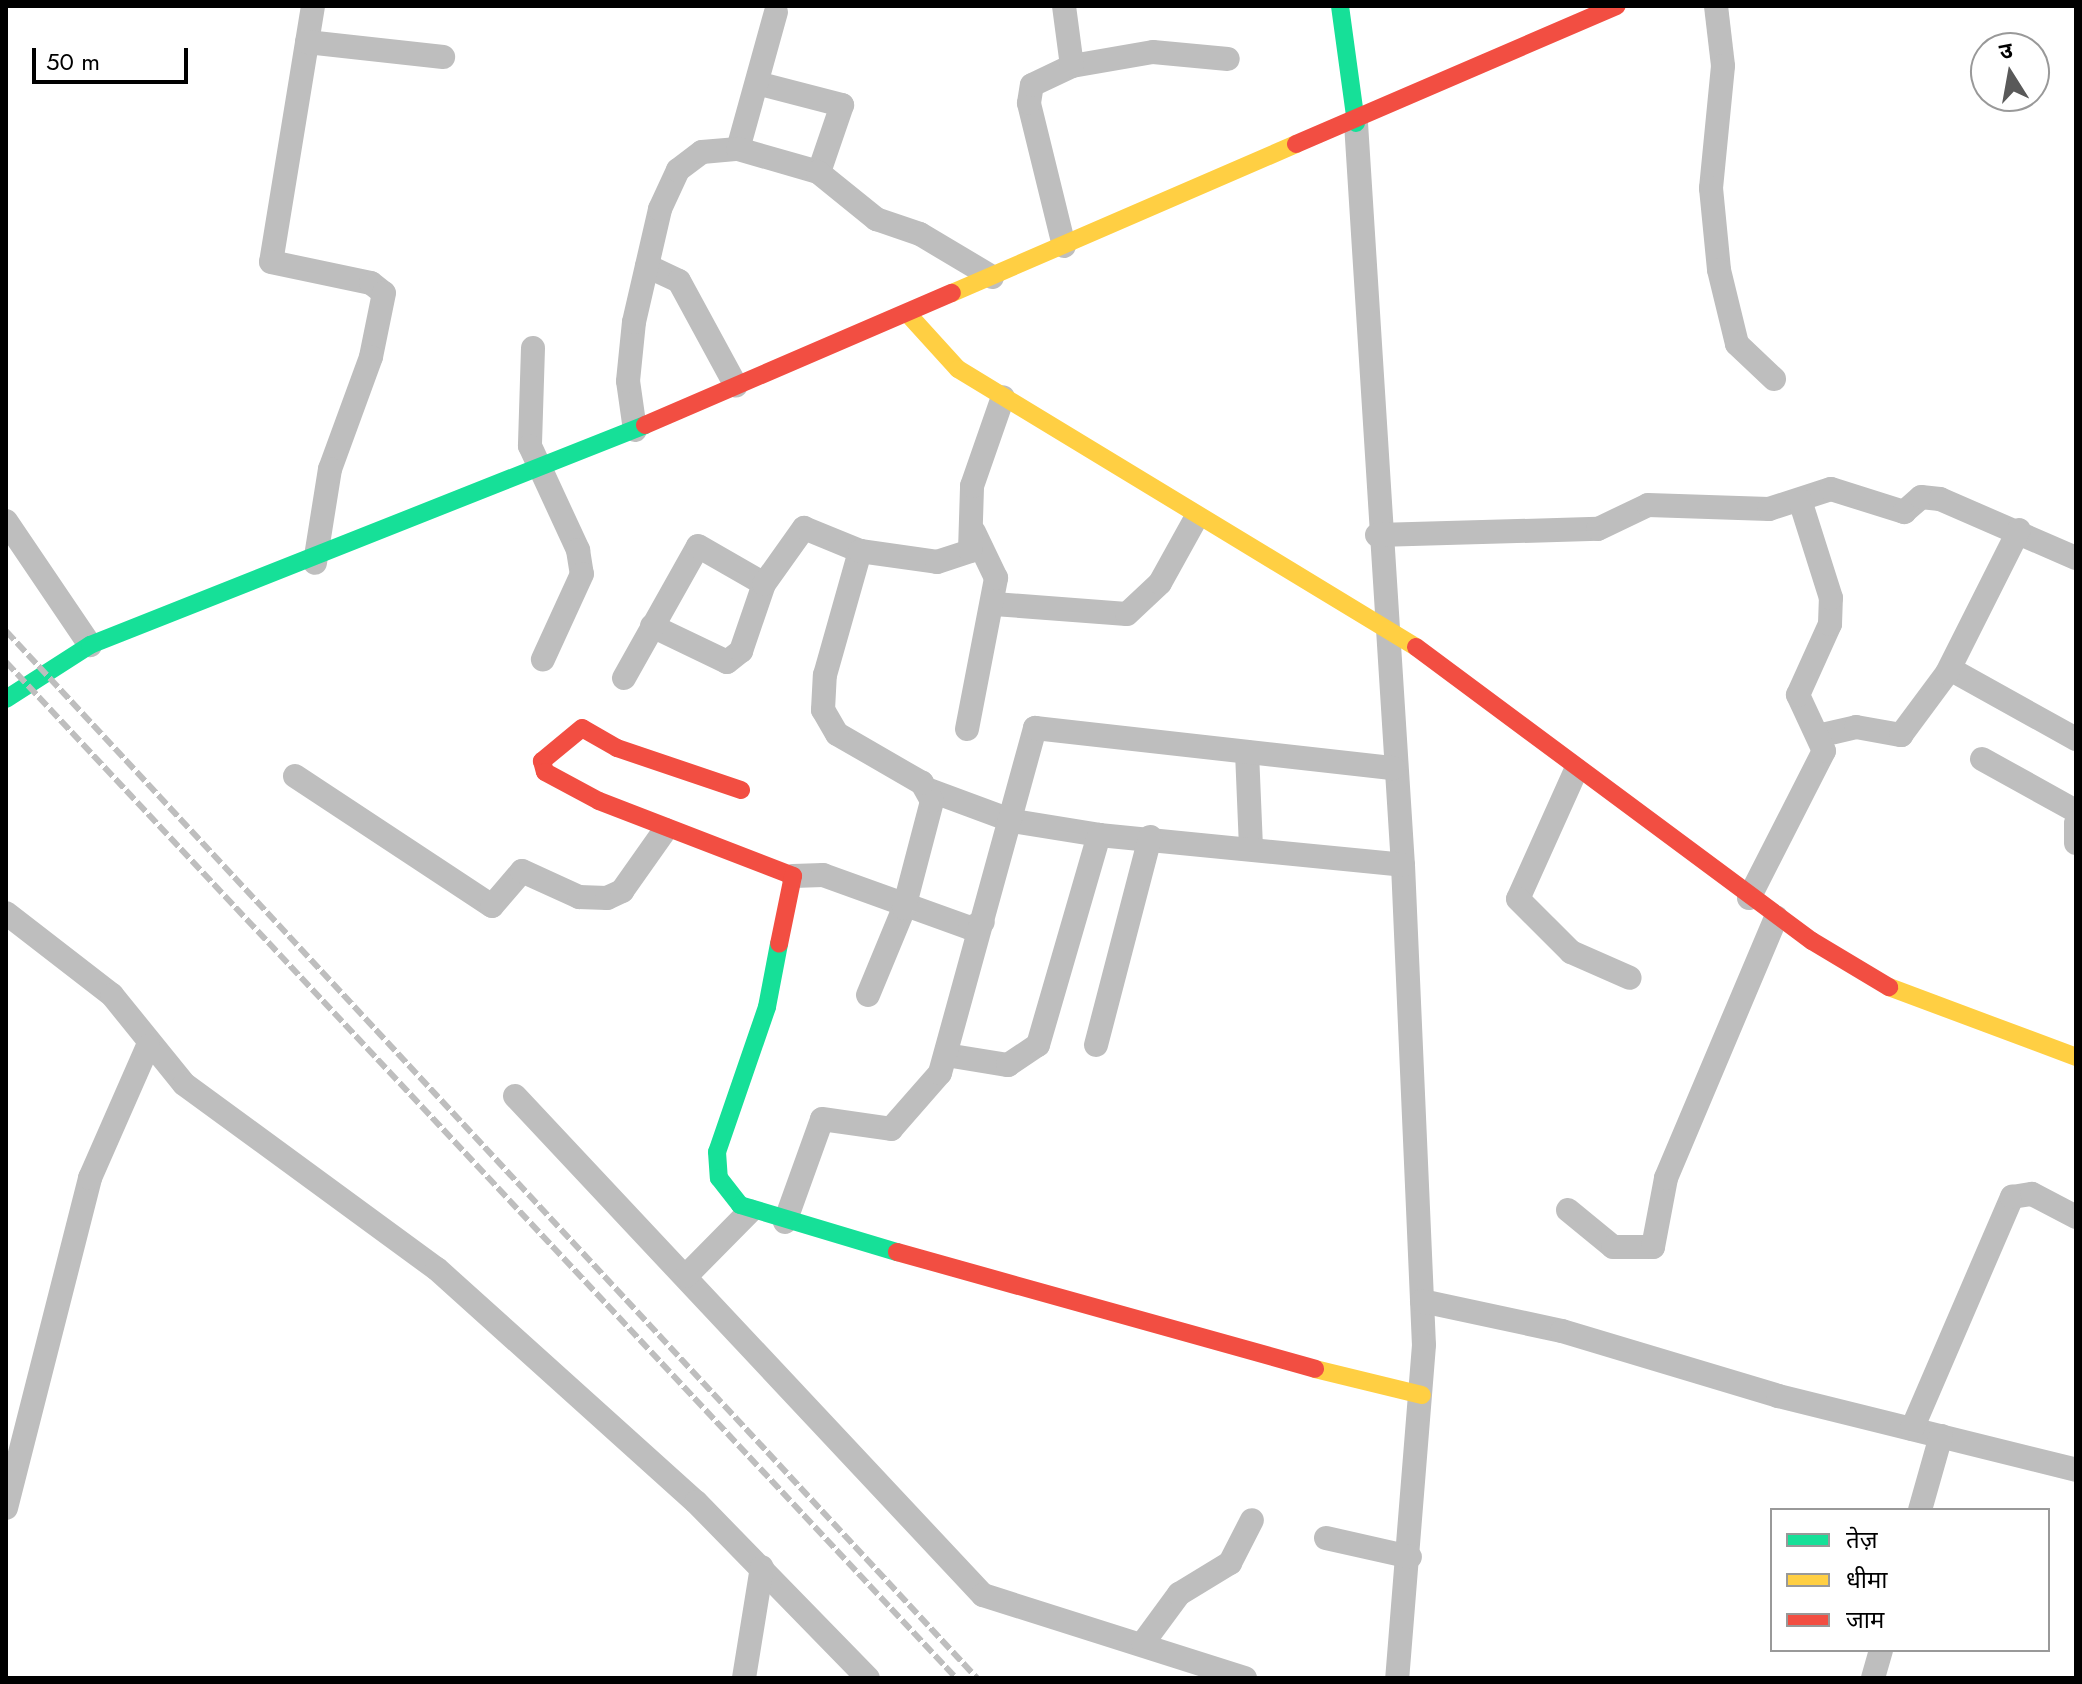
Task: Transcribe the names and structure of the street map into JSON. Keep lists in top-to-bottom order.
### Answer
{
  "legend": ["तेज़", "धीमा", "जाम"],
  "scale_bar": "50 m",
  "north": "top"
}
